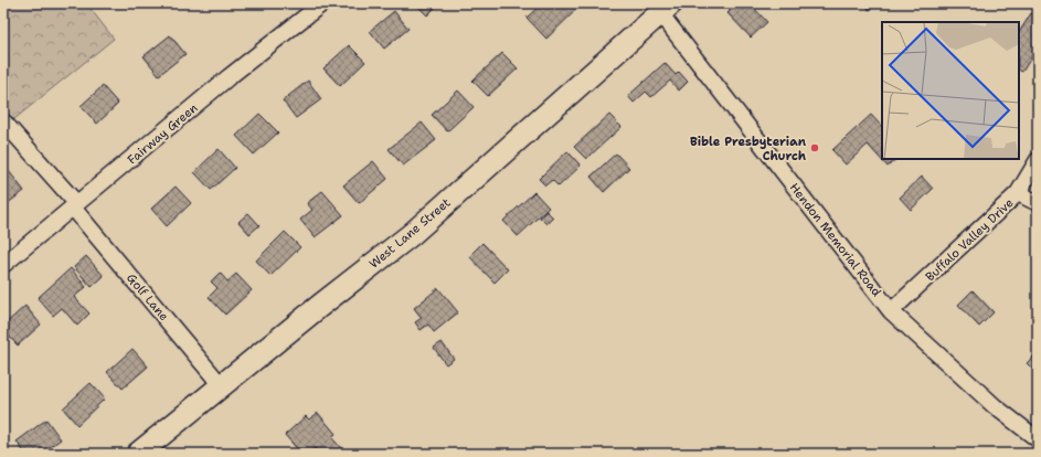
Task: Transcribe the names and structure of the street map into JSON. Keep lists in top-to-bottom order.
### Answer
{
  "streets": {
    "street": [
      "Fairway Green",
      "West Lane Street",
      "Hendon Memorial Road",
      "Buffalo Valley Drive",
      "Golf Lane"
    ]
  },
  "crossings": [
    ["Fairway Green", "Golf Lane"],
    ["West Lane Street", "Hendon Memorial Road"],
    ["West Lane Street", "Golf Lane"],
    ["Hendon Memorial Road", "Buffalo Valley Drive"]
  ],
  "places": ["Bible Presbyterian Church"]
}
